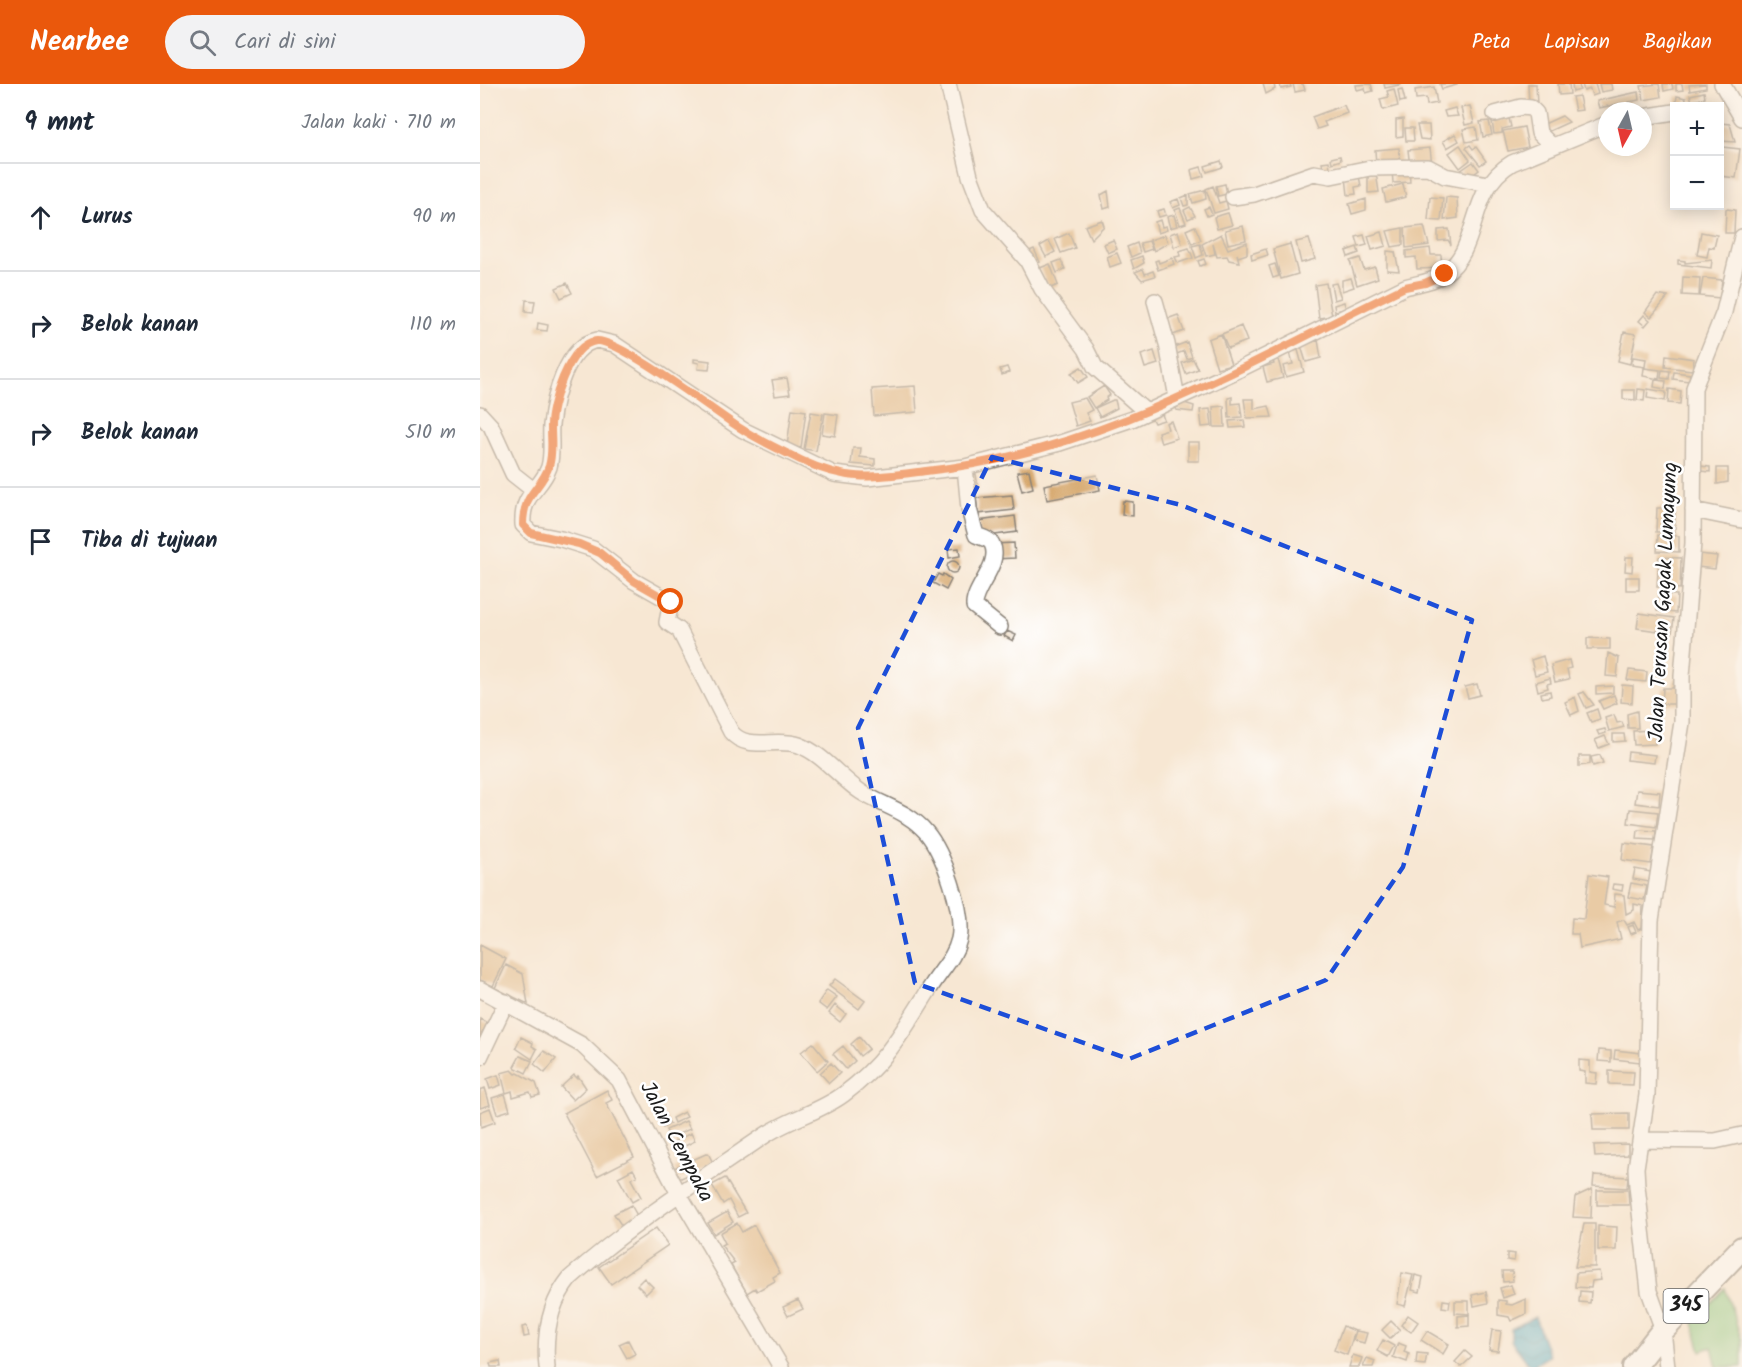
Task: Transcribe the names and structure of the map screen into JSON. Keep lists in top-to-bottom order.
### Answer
{
  "streets": {
    "main road": ["345"],
    "street": ["Jalan Terusan Gagak Lumayung", "Jalan Cempaka"]
  },
  "crossings": [
    ["Jalan Terusan Gagak Lumayung", "345"]
  ],
  "north": "bottom",
  "page": {
    "header": "Nearbee",
    "search": "Cari di sini",
    "nav": ["Peta", "Lapisan", "Bagikan"],
    "heading": ["9 mnt", "Jalan kaki · 710 m"],
    "map_buttons": ["+", "−"],
    "list": [
      ["Lurus", "90 m"],
      ["Belok kanan", "110 m"],
      ["Belok kanan", "510 m"],
      "Tiba di tujuan"
    ]
  }
}
